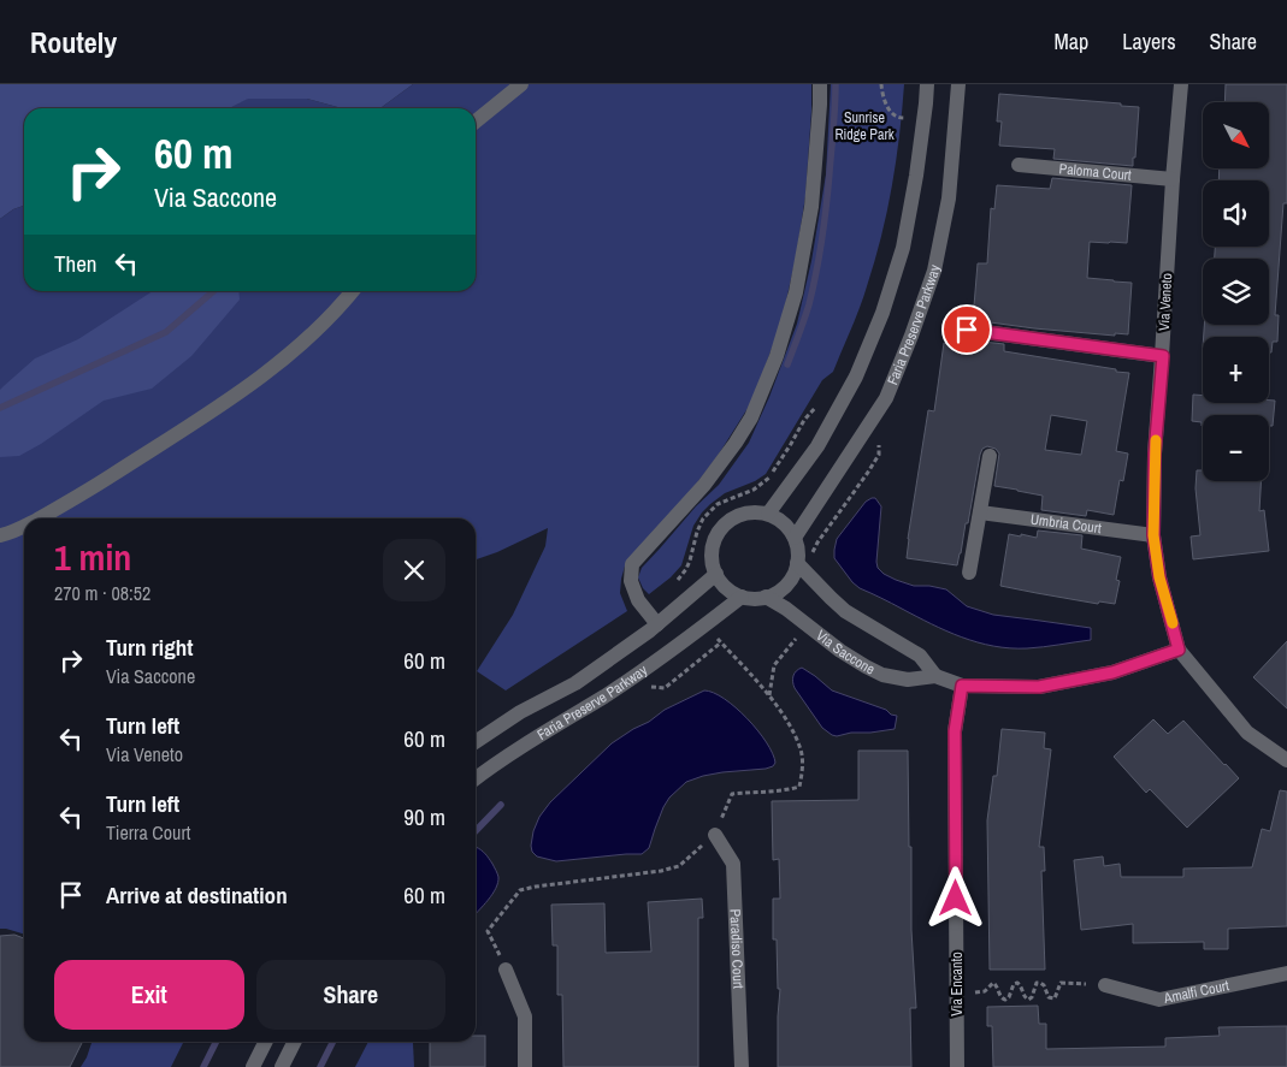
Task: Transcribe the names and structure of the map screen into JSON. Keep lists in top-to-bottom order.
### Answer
{
  "streets": {
    "street": [
      "Paloma Court",
      "Via Veneto",
      "Faria Preserve Parkway",
      "Umbria Court",
      "Via Saccone",
      "Paradiso Court",
      "Via Encanto",
      "Amalfi Court"
    ]
  },
  "crossings": [
    ["Paloma Court", "Via Veneto"],
    ["Via Veneto", "Umbria Court"],
    ["Via Veneto", "Via Saccone"],
    ["Faria Preserve Parkway", "Via Saccone"],
    ["Via Saccone", "Via Encanto"]
  ],
  "parks": ["Sunrise Ridge Park"],
  "north": "bottom right",
  "page": {
    "header": "Routely",
    "nav": ["Map", "Layers", "Share"],
    "map_buttons": ["+", "−"],
    "turn": ["60 m", "Via Saccone"],
    "then": "Then",
    "heading": ["1 min", "270 m · 08:52"],
    "list": [
      {
        "name": "Turn right",
        "note": "Via Saccone",
        "value": "60 m"
      },
      {
        "name": "Turn left",
        "note": "Via Veneto",
        "value": "60 m"
      },
      {
        "name": "Turn left",
        "note": "Tierra Court",
        "value": "90 m"
      },
      {
        "name": "Arrive at destination",
        "value": "60 m"
      }
    ],
    "buttons": ["Exit", "Share"]
  }
}
